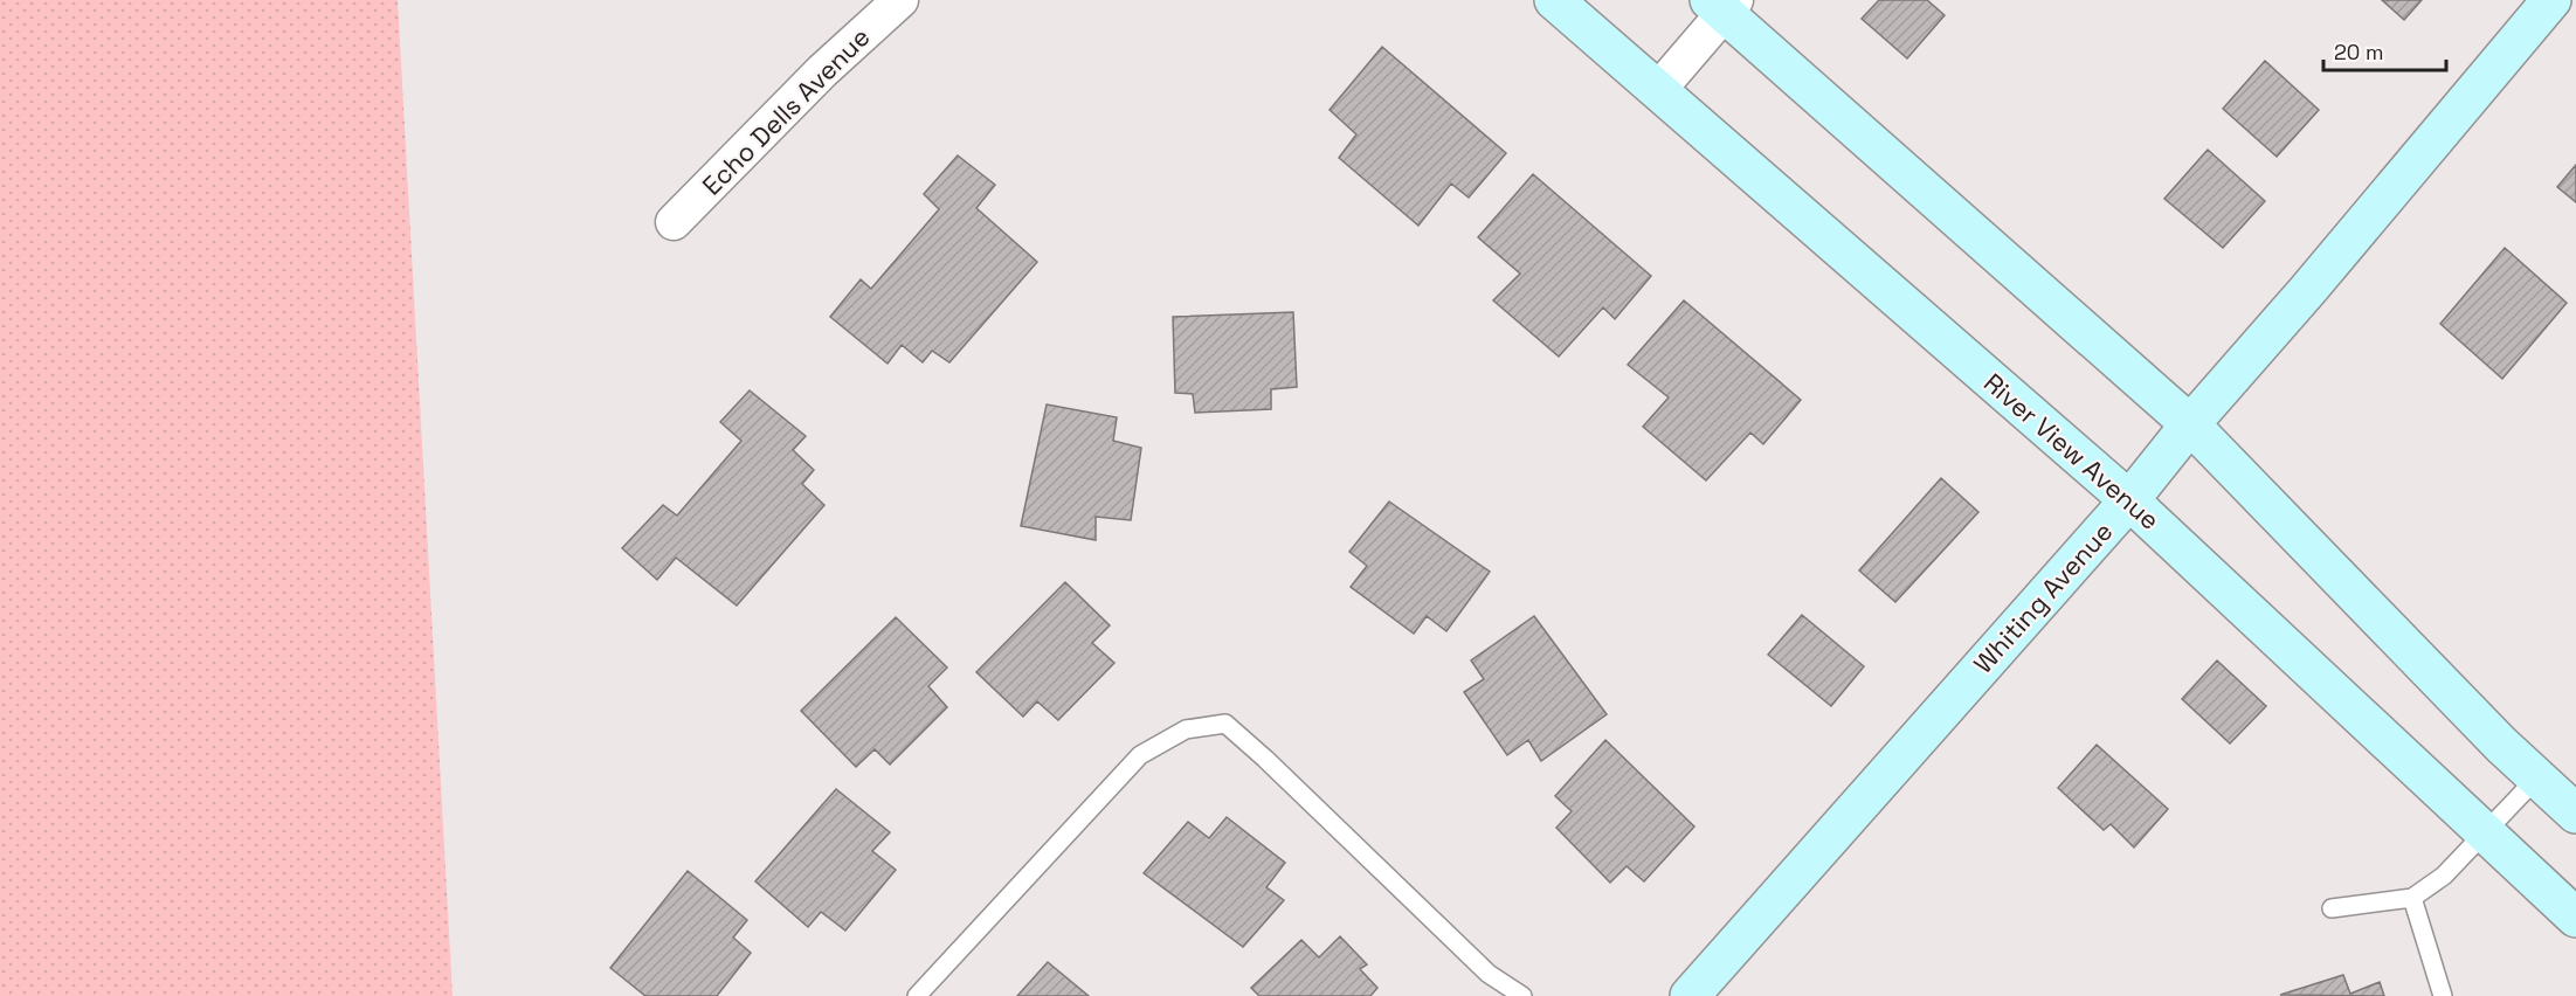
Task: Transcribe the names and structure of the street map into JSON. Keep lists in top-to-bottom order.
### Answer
{
  "streets": {
    "main road": ["River View Avenue", "Whiting Avenue"],
    "street": ["Echo Dells Avenue"]
  },
  "crossings": [
    ["River View Avenue", "Whiting Avenue"]
  ],
  "scale_bar": "20 m"
}
